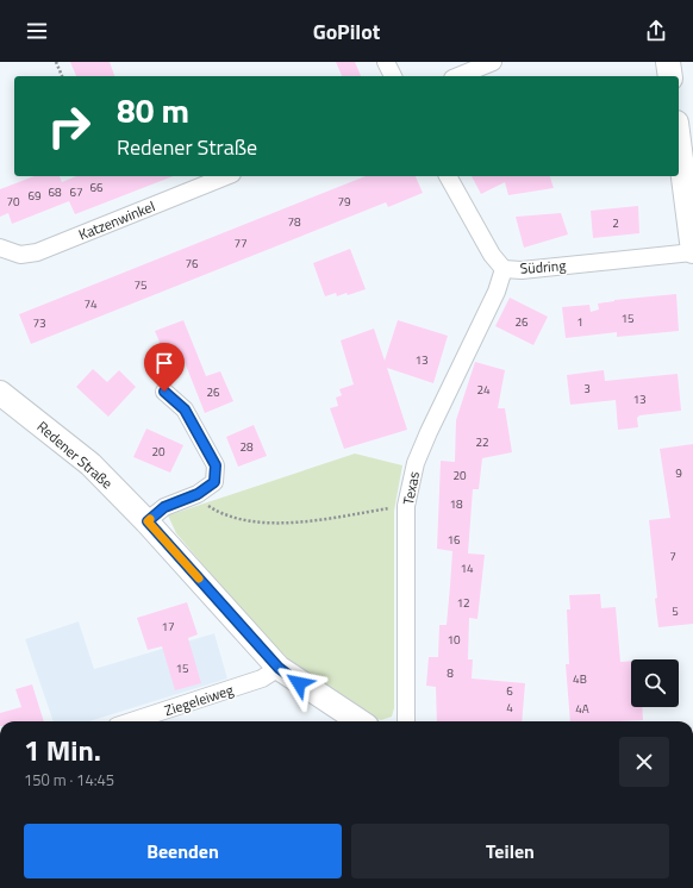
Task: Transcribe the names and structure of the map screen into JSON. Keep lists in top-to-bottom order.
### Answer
{
  "streets": {
    "street": [
      "Katzenwinkel",
      "Südring",
      "Redener Straße",
      "Texas",
      "Ziegeleiweg"
    ]
  },
  "crossings": [
    ["Südring", "Texas"],
    ["Redener Straße", "Ziegeleiweg"]
  ],
  "house_numbers": [
    "66",
    "68",
    "67",
    "69",
    "70",
    "79",
    "78",
    "2",
    "77",
    "76",
    "75",
    "74",
    "15",
    "26",
    "1",
    "73",
    "13",
    "3",
    "24",
    "26",
    "13",
    "22",
    "28",
    "20",
    "9",
    "20",
    "18",
    "16",
    "7",
    "14",
    "12",
    "5",
    "17",
    "10",
    "15",
    "8",
    "4B",
    "6",
    "4",
    "4A"
  ],
  "page": {
    "header": "GoPilot",
    "turn": ["80 m", "Redener Straße"],
    "heading": ["1 Min.", "150 m · 14:45"],
    "buttons": ["Beenden", "Teilen"]
  }
}
